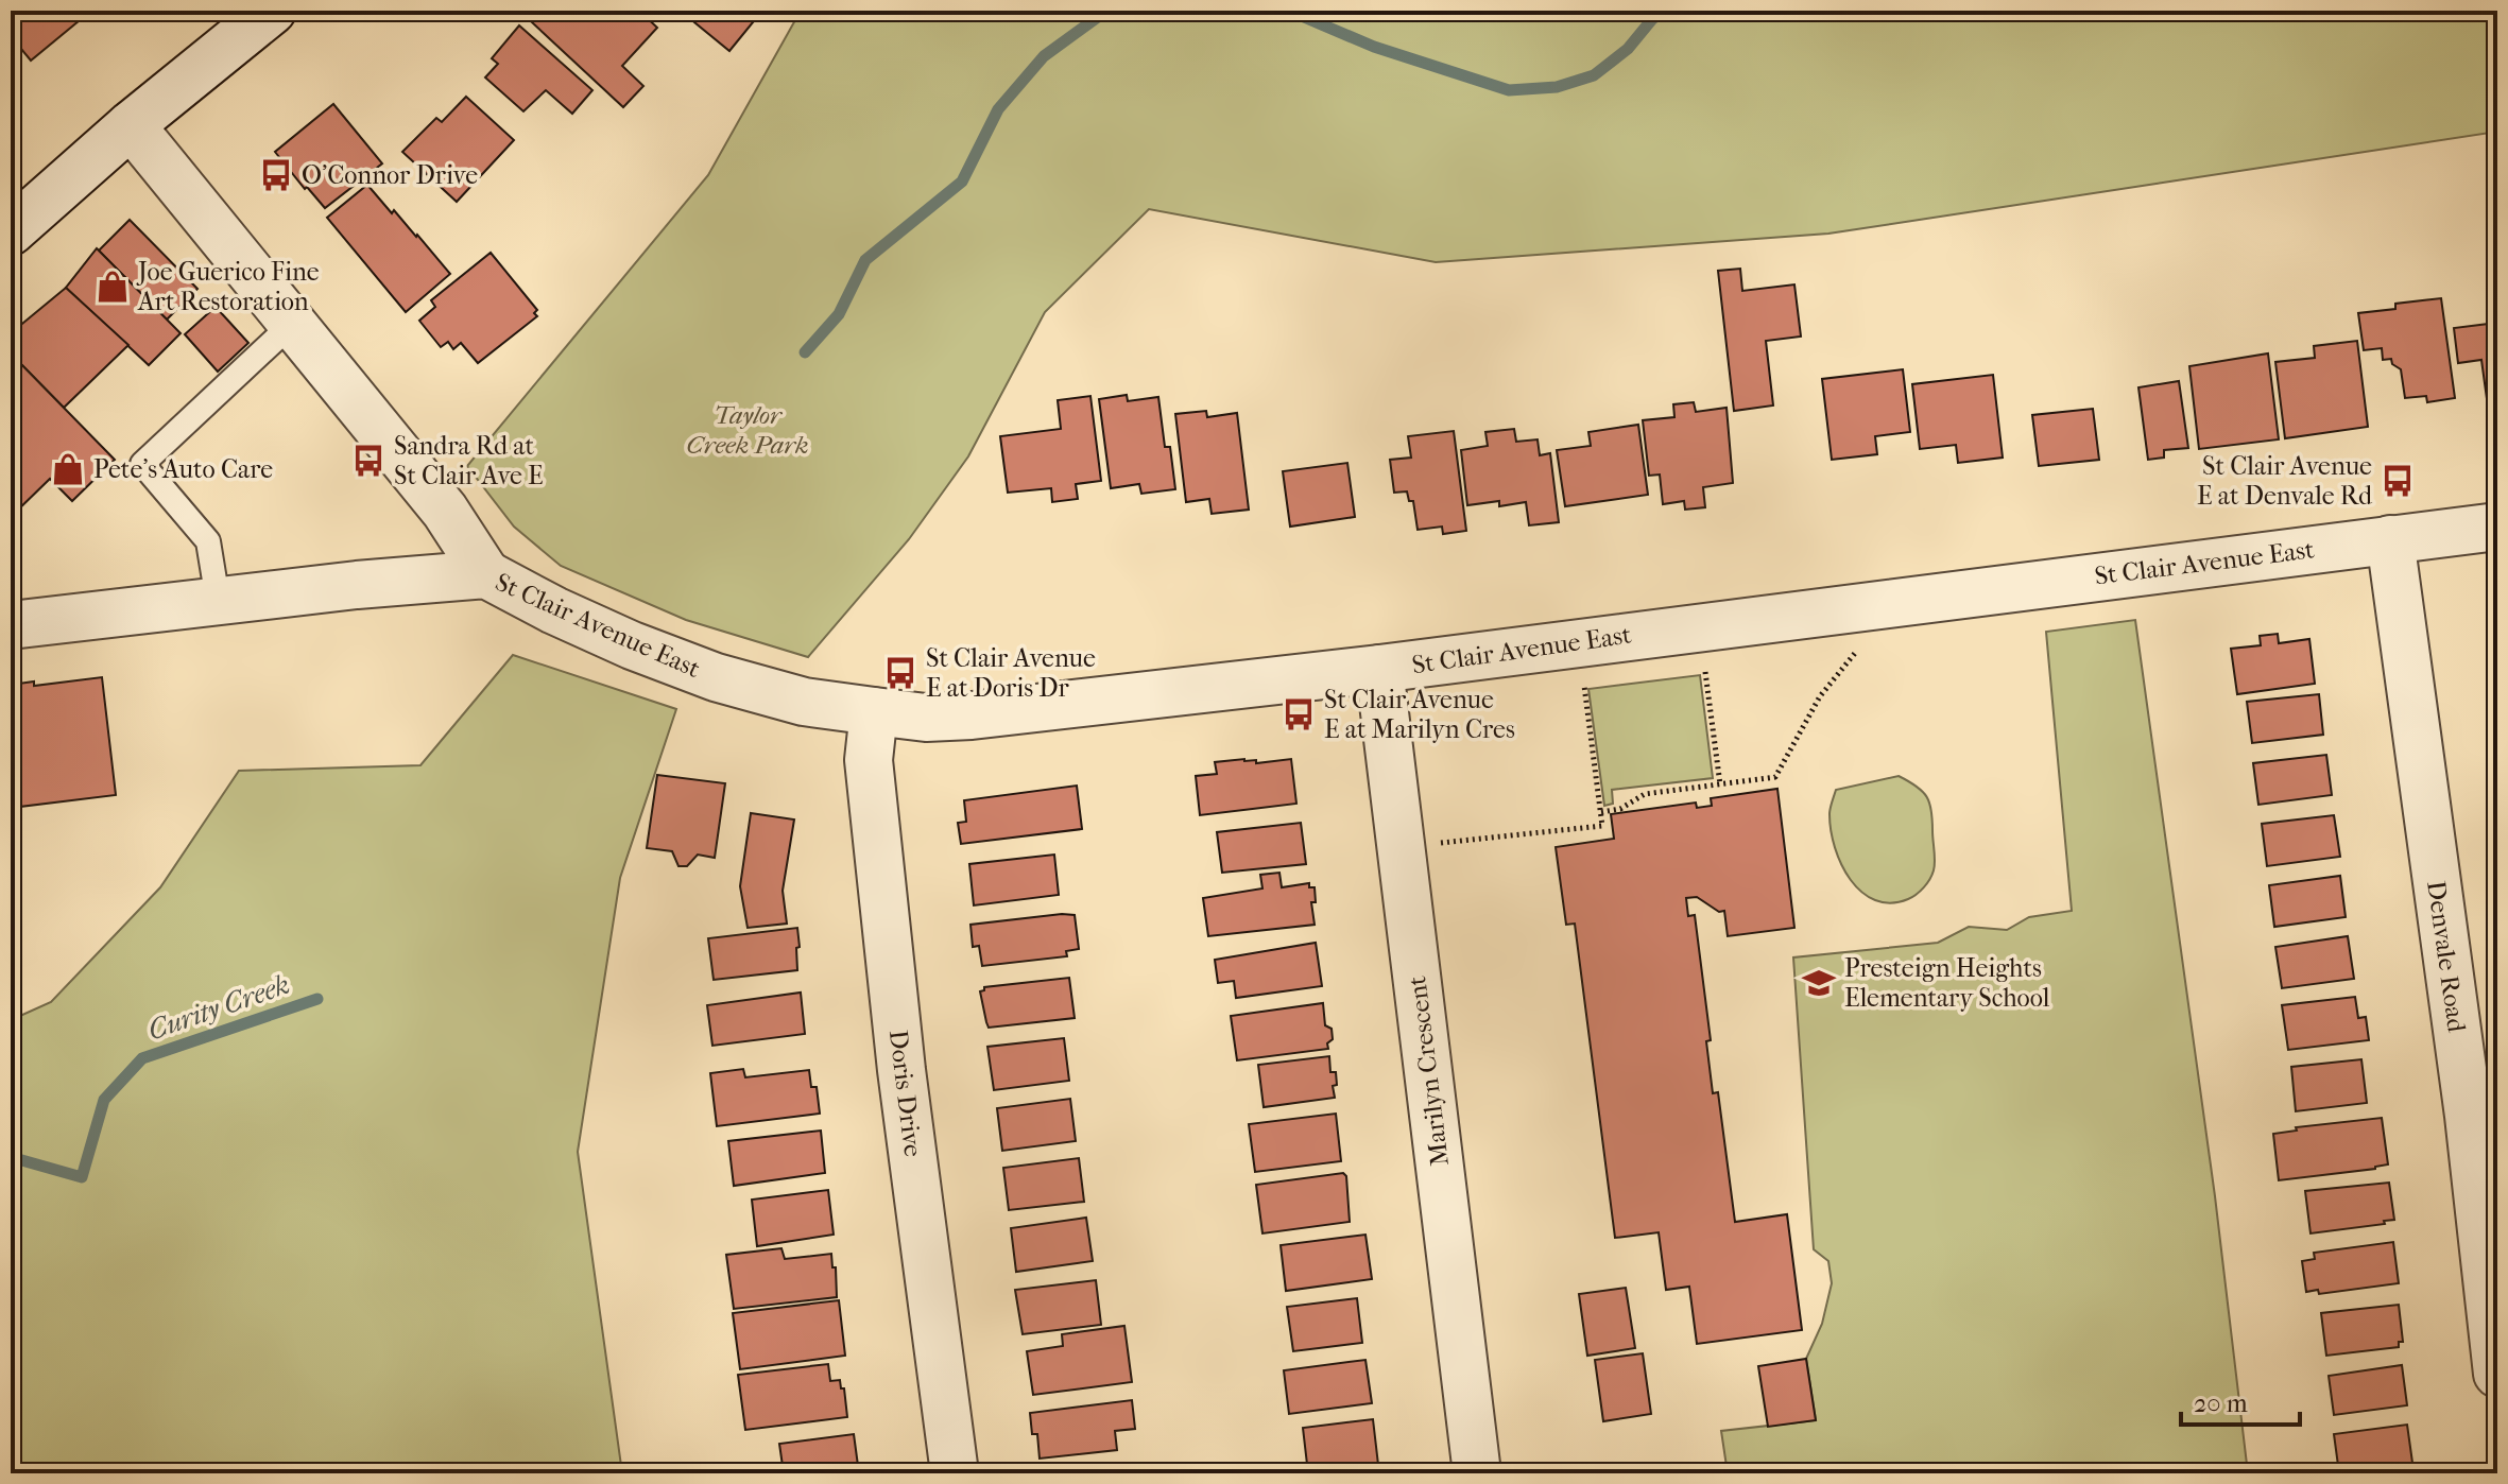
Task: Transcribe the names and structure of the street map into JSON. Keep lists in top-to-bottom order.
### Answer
{
  "streets": {
    "street": [
      "St Clair Avenue East",
      "Denvale Road",
      "Marilyn Crescent",
      "Doris Drive"
    ]
  },
  "crossings": [
    ["St Clair Avenue East", "Denvale Road"],
    ["St Clair Avenue East", "Marilyn Crescent"],
    ["St Clair Avenue East", "Doris Drive"]
  ],
  "water": ["Curity Creek"],
  "parks": ["Taylor Creek Park"],
  "places": {
    "bus stop": [
      "O'Connor Drive",
      "Sandra Rd at St Clair Ave E",
      "St Clair Avenue E at Denvale Rd",
      "St Clair Avenue E at Doris Dr",
      "St Clair Avenue E at Marilyn Cres"
    ],
    "shop": ["Joe Guerico Fine Art Restoration", "Pete's Auto Care"],
    "school or university": ["Presteign Heights Elementary School"]
  },
  "scale_bar": "20 m"
}
